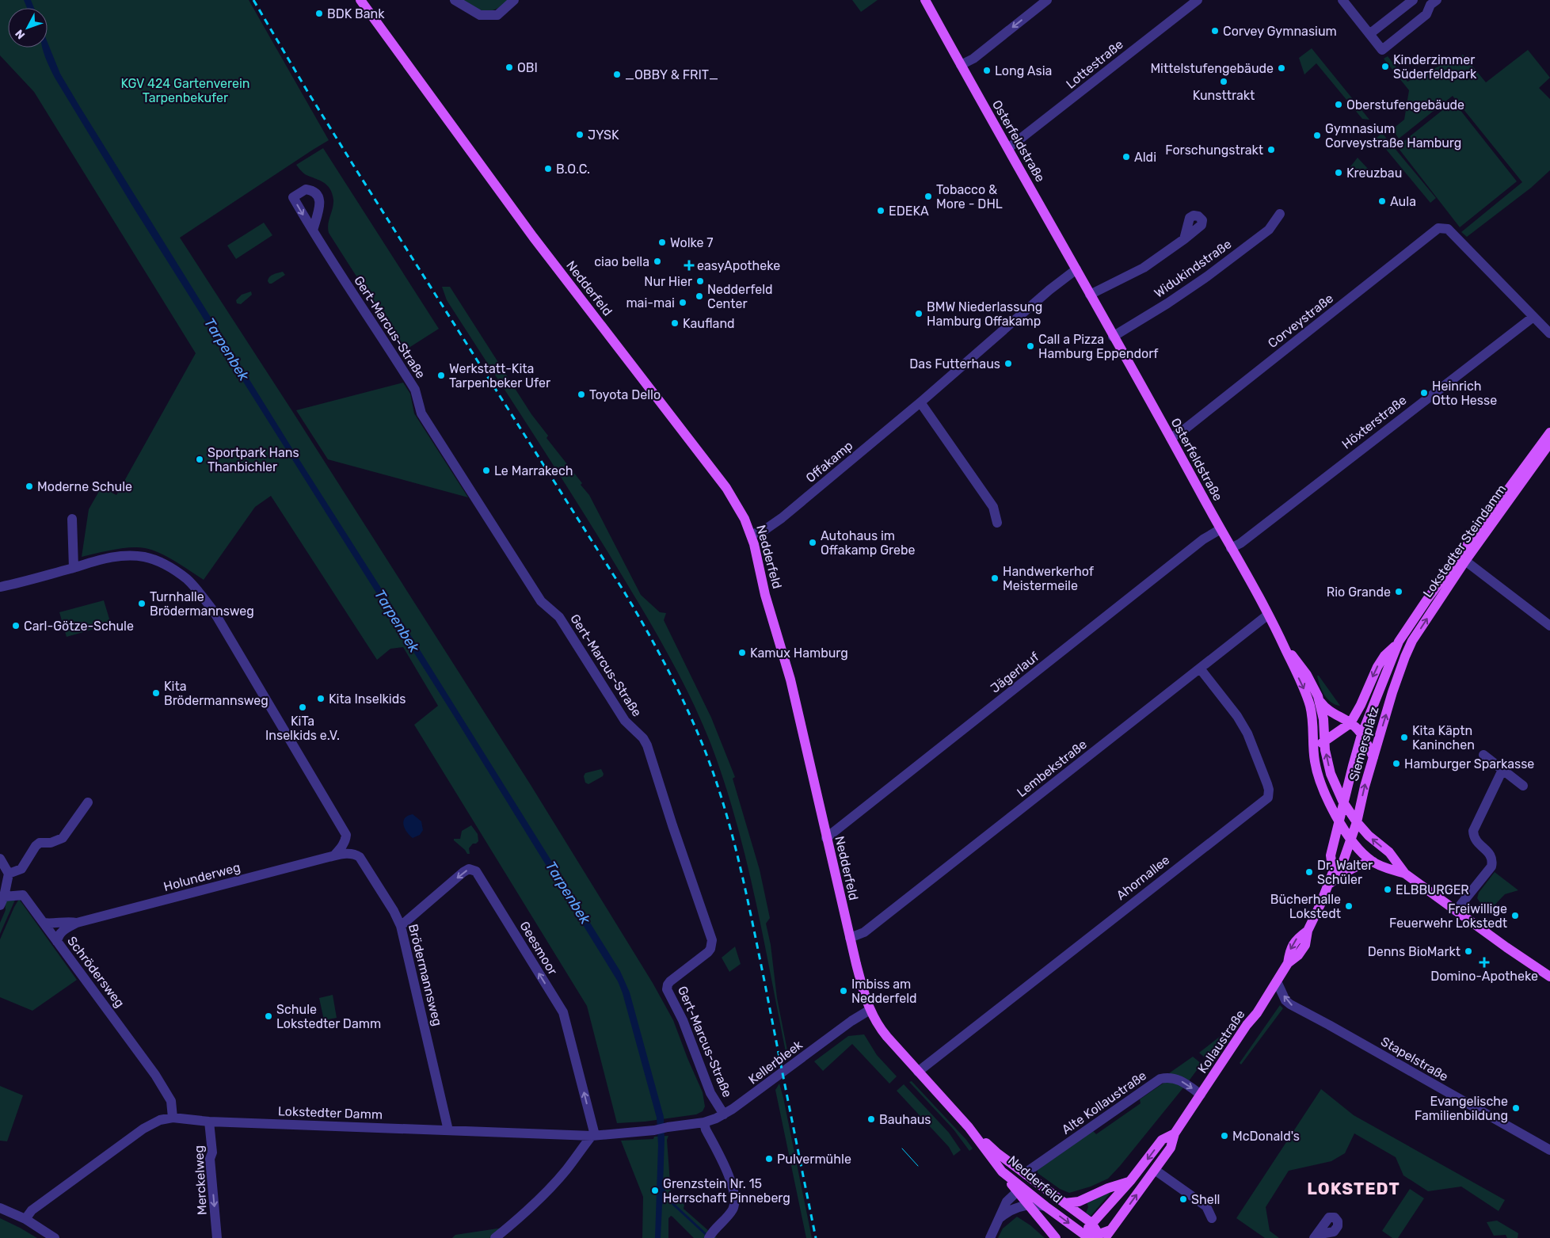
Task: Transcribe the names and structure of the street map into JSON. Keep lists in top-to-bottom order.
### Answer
{
  "streets": {
    "main road": [
      "Osterfeldstraße",
      "Nedderfeld",
      "Lokstedter Steindamm",
      "Siemersplatz",
      "Kollaustraße"
    ],
    "street": [
      "Lottestraße",
      "Widukindstraße",
      "Corveystraße",
      "Gert-Marcus-Straße",
      "Höxterstraße",
      "Offakamp",
      "Jägerlauf",
      "Lembekstraße",
      "Holunderweg",
      "Ahornallee",
      "Geesmoor",
      "Schrödersweg",
      "Brödermannsweg",
      "Stapelstraße",
      "Kellerbleek",
      "Alte Kollaustraße",
      "Lokstedter Damm",
      "Merckelweg"
    ]
  },
  "crossings": [
    ["Lottestraße", "Osterfeldstraße"],
    ["Osterfeldstraße", "Widukindstraße"],
    ["Osterfeldstraße", "Corveystraße"],
    ["Osterfeldstraße", "Höxterstraße"],
    ["Osterfeldstraße", "Offakamp"],
    ["Osterfeldstraße", "Jägerlauf"],
    ["Osterfeldstraße", "Siemersplatz"],
    ["Osterfeldstraße", "Lembekstraße"],
    ["Osterfeldstraße", "Kollaustraße"],
    ["Nedderfeld", "Offakamp"],
    ["Nedderfeld", "Jägerlauf"],
    ["Nedderfeld", "Lembekstraße"],
    ["Nedderfeld", "Ahornallee"],
    ["Nedderfeld", "Kollaustraße"],
    ["Nedderfeld", "Kellerbleek"],
    ["Nedderfeld", "Alte Kollaustraße"],
    ["Corveystraße", "Höxterstraße"],
    ["Gert-Marcus-Straße", "Kellerbleek"],
    ["Lokstedter Steindamm", "Siemersplatz"],
    ["Siemersplatz", "Kollaustraße"],
    ["Lembekstraße", "Ahornallee"],
    ["Holunderweg", "Schrödersweg"],
    ["Holunderweg", "Brödermannsweg"],
    ["Geesmoor", "Brödermannsweg"],
    ["Geesmoor", "Lokstedter Damm"],
    ["Schrödersweg", "Lokstedter Damm"],
    ["Brödermannsweg", "Lokstedter Damm"],
    ["Kollaustraße", "Stapelstraße"],
    ["Kollaustraße", "Alte Kollaustraße"],
    ["Kellerbleek", "Lokstedter Damm"],
    ["Lokstedter Damm", "Merckelweg"]
  ],
  "one_way": ["Stapelstraße", "Alte Kollaustraße", "Merckelweg"],
  "districts": ["LOKSTEDT"],
  "water": ["Tarpenbek"],
  "parks": ["KGV 424 Gartenverein Tarpenbekufer"],
  "places": {
    "other": [
      "BDK Bank",
      "Corvey Gymnasium",
      "Kinderzimmer Süderfeldpark",
      "OBI",
      "Mittelstufengebäude",
      "Long Asia",
      "_OBBY & FRIT_",
      "Kunsttrakt",
      "Oberstufengebäude",
      "JYSK",
      "Gymnasium Corveystraße Hamburg",
      "Forschungstrakt",
      "Aldi",
      "B.O.C.",
      "Kreuzbau",
      "Tobacco & More - DHL",
      "Aula",
      "EDEKA",
      "Wolke 7",
      "ciao bella",
      "Nur Hier",
      "Nedderfeld Center",
      "mai-mai",
      "BMW Niederlassung Hamburg Offakamp",
      "Kaufland",
      "Call a Pizza Hamburg Eppendorf",
      "Das Futterhaus",
      "Werkstatt-Kita Tarpenbeker Ufer",
      "Heinrich Otto Hesse",
      "Toyota Dello",
      "Sportpark Hans Thanbichler",
      "Le Marrakech",
      "Moderne Schule",
      "Autohaus im Offakamp Grebe",
      "Handwerkerhof Meistermeile",
      "Rio Grande",
      "Turnhalle Brödermannsweg",
      "Carl-Götze-Schule",
      "Kamux Hamburg",
      "Kita Brödermannsweg",
      "Kita Inselkids",
      "KiTa Inselkids e.V.",
      "Kita Käptn Kaninchen",
      "Hamburger Sparkasse",
      "Dr. Walter Schüler",
      "ELBBURGER",
      "Bücherhalle Lokstedt",
      "Freiwillige Feuerwehr Lokstedt",
      "Denns BioMarkt",
      "Imbiss am Nedderfeld",
      "Schule Lokstedter Damm",
      "Evangelische Familienbildung",
      "Bauhaus",
      "McDonald's",
      "Pulvermühle",
      "Grenzstein Nr. 15 Herrschaft Pinneberg",
      "Shell"
    ],
    "health": ["easyApotheke", "Domino-Apotheke"]
  },
  "north": "bottom left"
}
